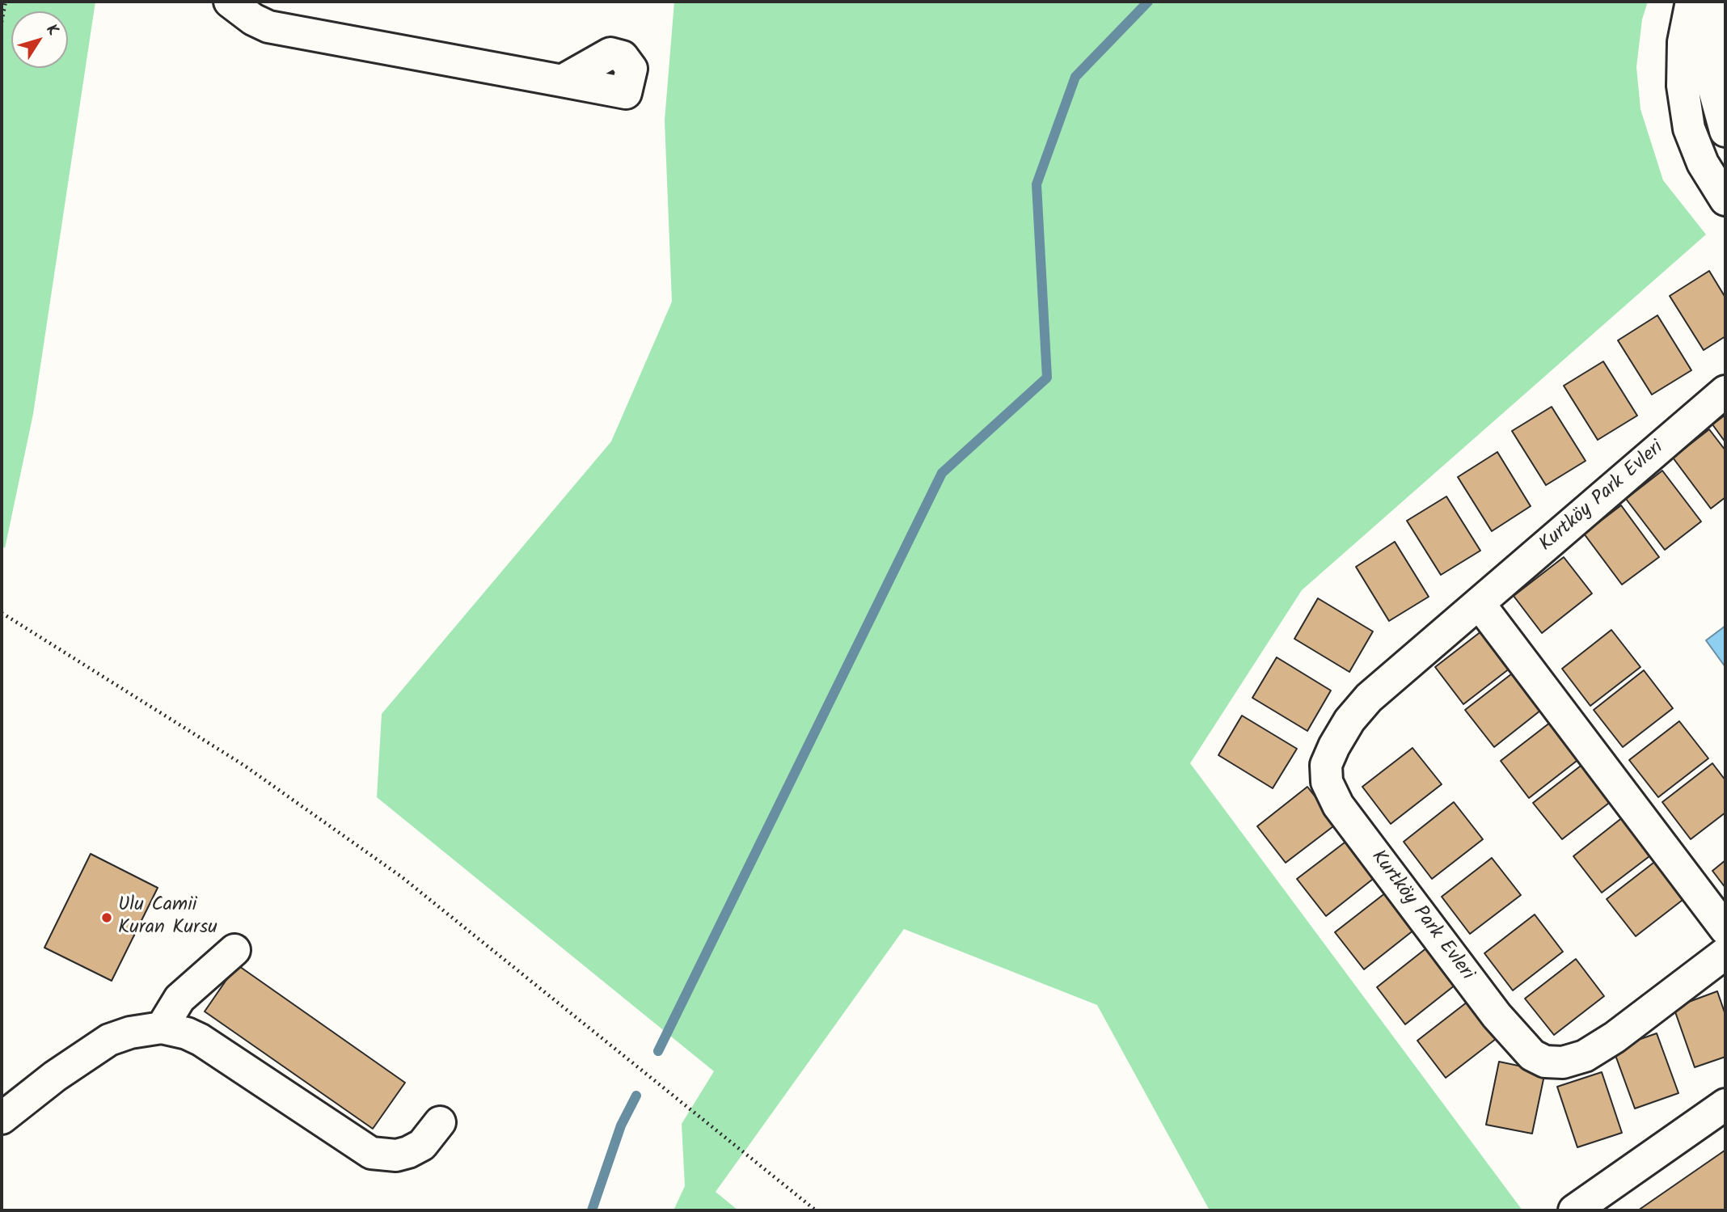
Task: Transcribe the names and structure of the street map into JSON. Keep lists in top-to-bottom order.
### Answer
{
  "streets": {
    "street": ["Kurtköy Park Evleri"]
  },
  "places": ["Ulu Camii Kuran Kursu"],
  "north": "top right"
}
